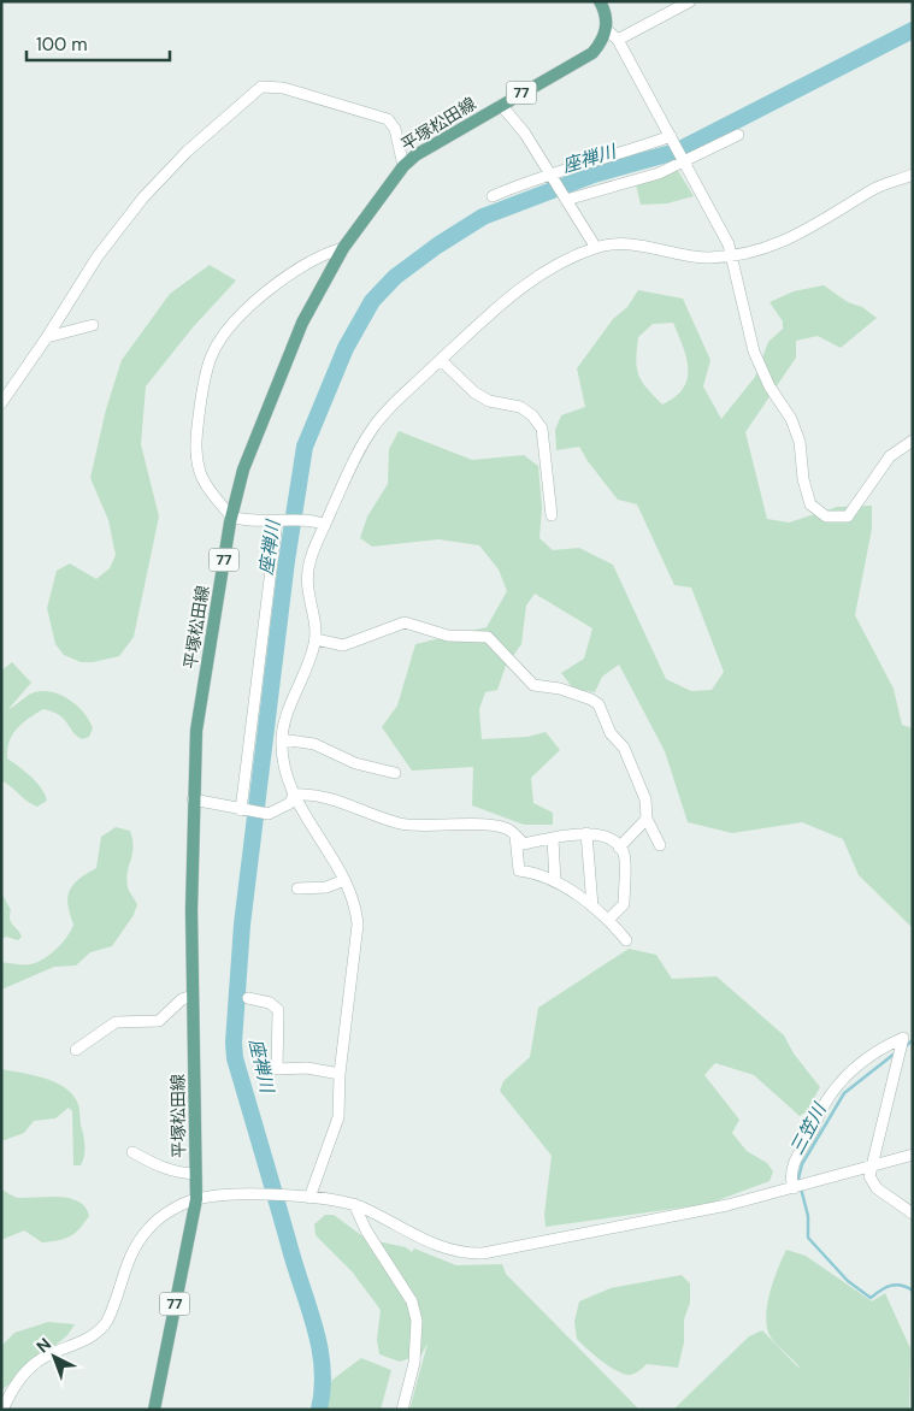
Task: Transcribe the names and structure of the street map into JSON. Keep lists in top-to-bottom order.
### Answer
{
  "streets": {
    "main road": ["77", "平塚松田線"]
  },
  "water": ["座禅川", "三笠川"],
  "scale_bar": "100 m",
  "north": "top left"
}
